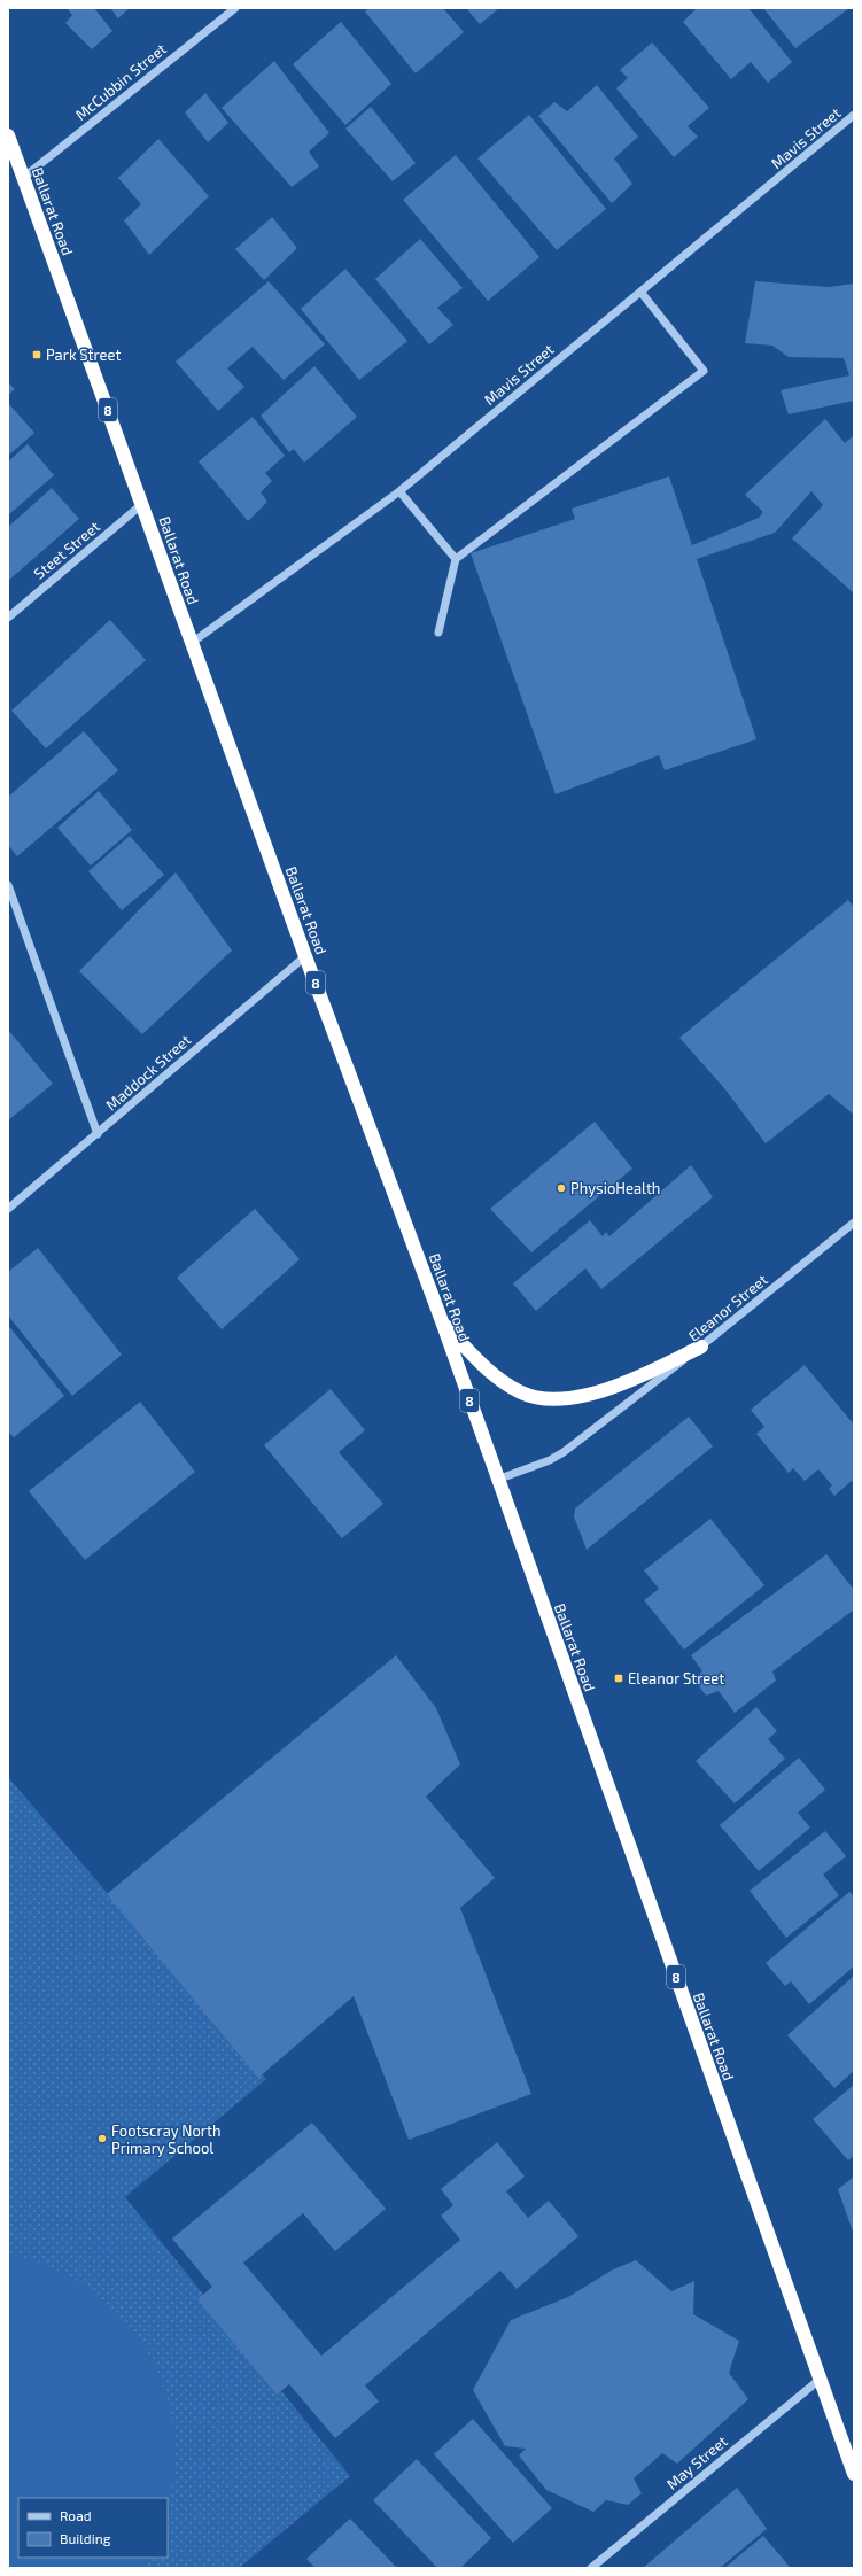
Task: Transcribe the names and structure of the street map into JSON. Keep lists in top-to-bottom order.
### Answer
{
  "streets": {
    "highway": ["Ballarat Road", "8"],
    "street": [
      "McCubbin Street",
      "Mavis Street",
      "Steet Street",
      "Maddock Street",
      "Eleanor Street",
      "May Street"
    ]
  },
  "crossings": [
    ["McCubbin Street", "Ballarat Road"],
    ["Mavis Street", "Ballarat Road"],
    ["Ballarat Road", "Steet Street"],
    ["Ballarat Road", "Maddock Street"],
    ["Ballarat Road", "Eleanor Street"],
    ["Ballarat Road", "May Street"]
  ],
  "places": {
    "transit": ["Park Street", "Eleanor Street"],
    "other": ["PhysioHealth", "Footscray North Primary School"]
  },
  "legend": ["Road", "Building"]
}
